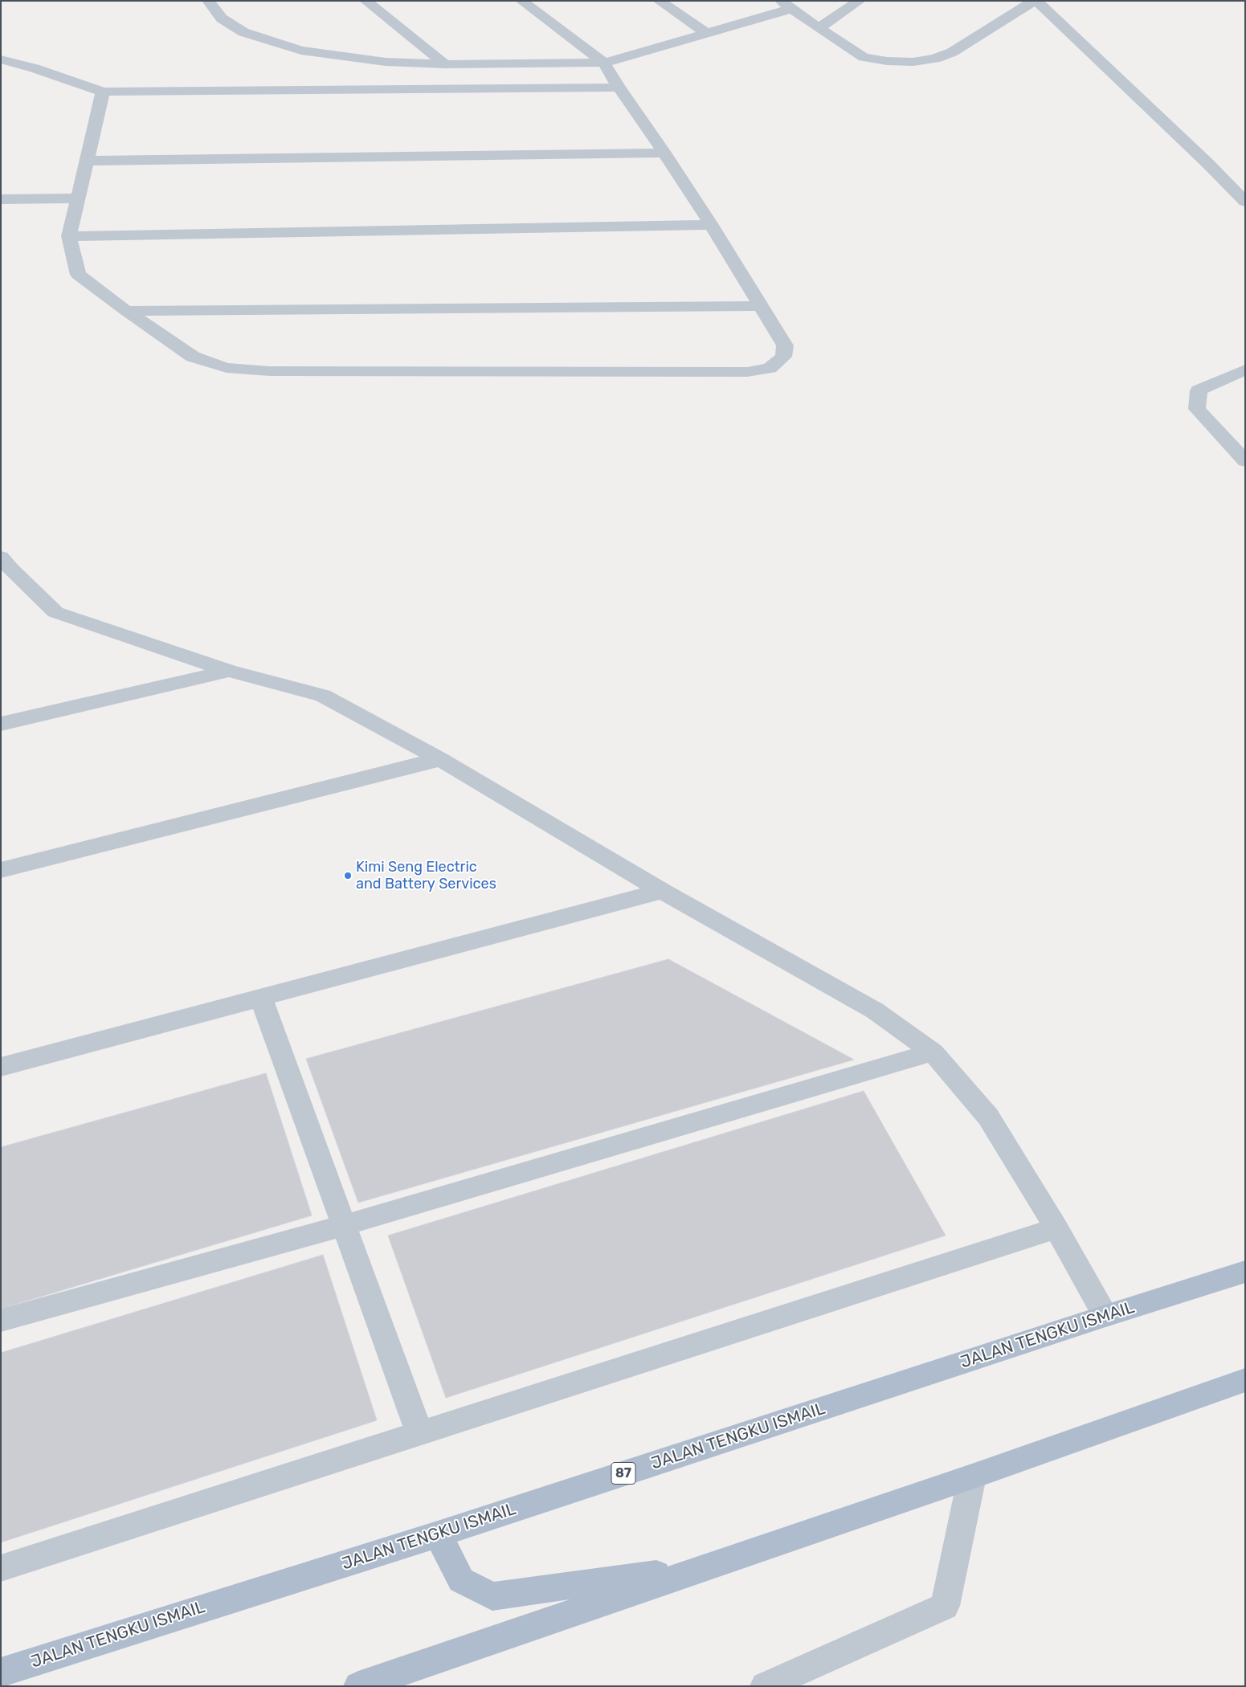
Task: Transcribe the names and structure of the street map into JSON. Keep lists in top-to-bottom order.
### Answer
{
  "streets": {
    "main road": ["JALAN TENGKU ISMAIL", "87"]
  },
  "places": ["Kimi Seng Electric and Battery Services"]
}
